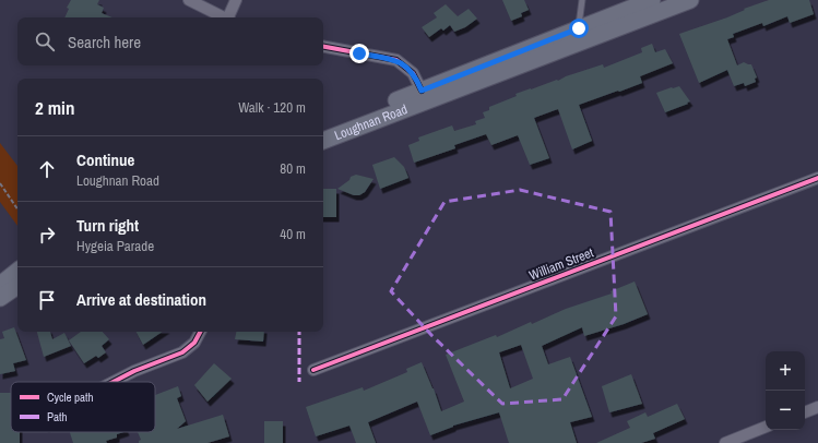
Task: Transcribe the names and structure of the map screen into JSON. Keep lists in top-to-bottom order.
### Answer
{
  "streets": {
    "main road": ["Loughnan Road"],
    "street": ["William Street"]
  },
  "legend": ["Cycle path", "Path"],
  "page": {
    "search": "Search here",
    "heading": ["2 min", "Walk · 120 m"],
    "list": [
      ["Continue", "Loughnan Road", "80 m"],
      ["Turn right", "Hygeia Parade", "40 m"],
      "Arrive at destination"
    ],
    "map_buttons": ["+", "−"]
  }
}
